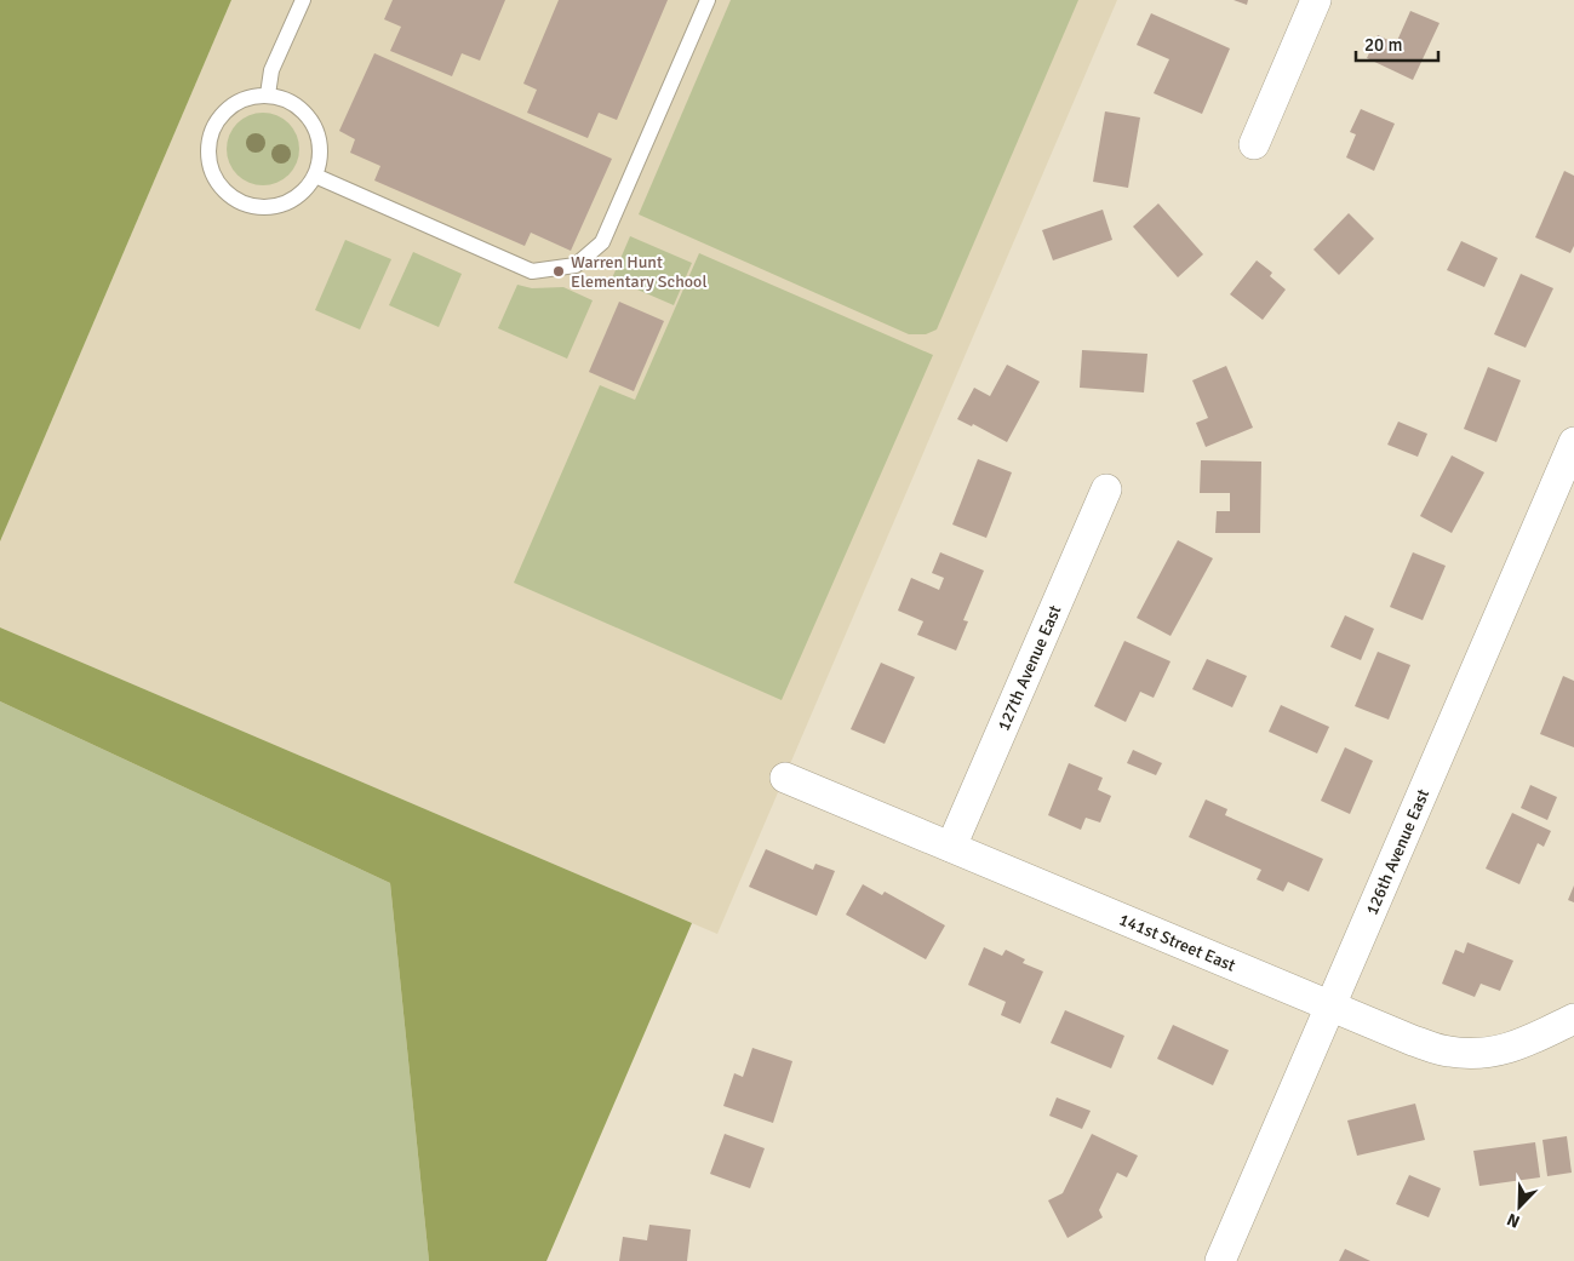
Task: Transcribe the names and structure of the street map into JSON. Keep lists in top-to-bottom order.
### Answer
{
  "streets": {
    "street": ["127th Avenue East", "126th Avenue East", "141st Street East"]
  },
  "crossings": [
    ["127th Avenue East", "141st Street East"],
    ["126th Avenue East", "141st Street East"]
  ],
  "places": ["Warren Hunt Elementary School"],
  "scale_bar": "20 m",
  "north": "bottom left"
}
